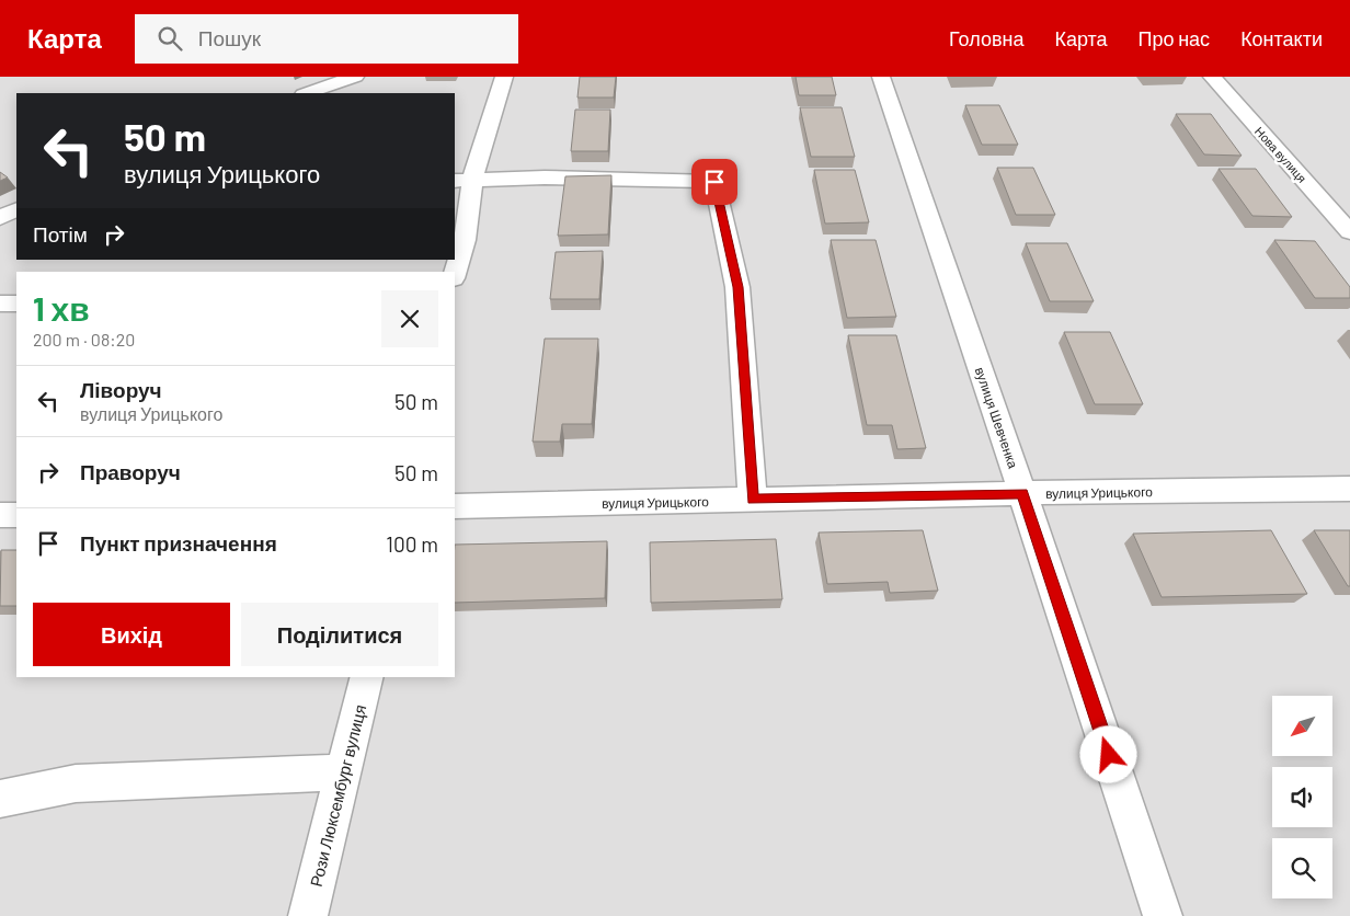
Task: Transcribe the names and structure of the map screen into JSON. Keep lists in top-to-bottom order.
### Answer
{
  "streets": {
    "street": [
      "Нова вулиця",
      "вулиця Шевченка",
      "вулиця Урицького",
      "Рози Люксембург вулиця"
    ]
  },
  "crossings": [
    ["вулиця Шевченка", "вулиця Урицького"]
  ],
  "north": "bottom left",
  "page": {
    "header": "Карта",
    "search": "Пошук",
    "nav": [
      "Головна",
      "Карта",
      "Про нас",
      "Контакти"
    ],
    "turn": ["50 m", "вулиця Урицького"],
    "then": "Потім",
    "heading": ["1 хв", "200 m · 08:20"],
    "list": [
      {
        "name": "Ліворуч",
        "note": "вулиця Урицького",
        "value": "50 m"
      },
      {
        "name": "Праворуч",
        "value": "50 m"
      },
      {
        "name": "Пункт призначення",
        "value": "100 m"
      }
    ],
    "buttons": ["Вихід", "Поділитися"]
  }
}
